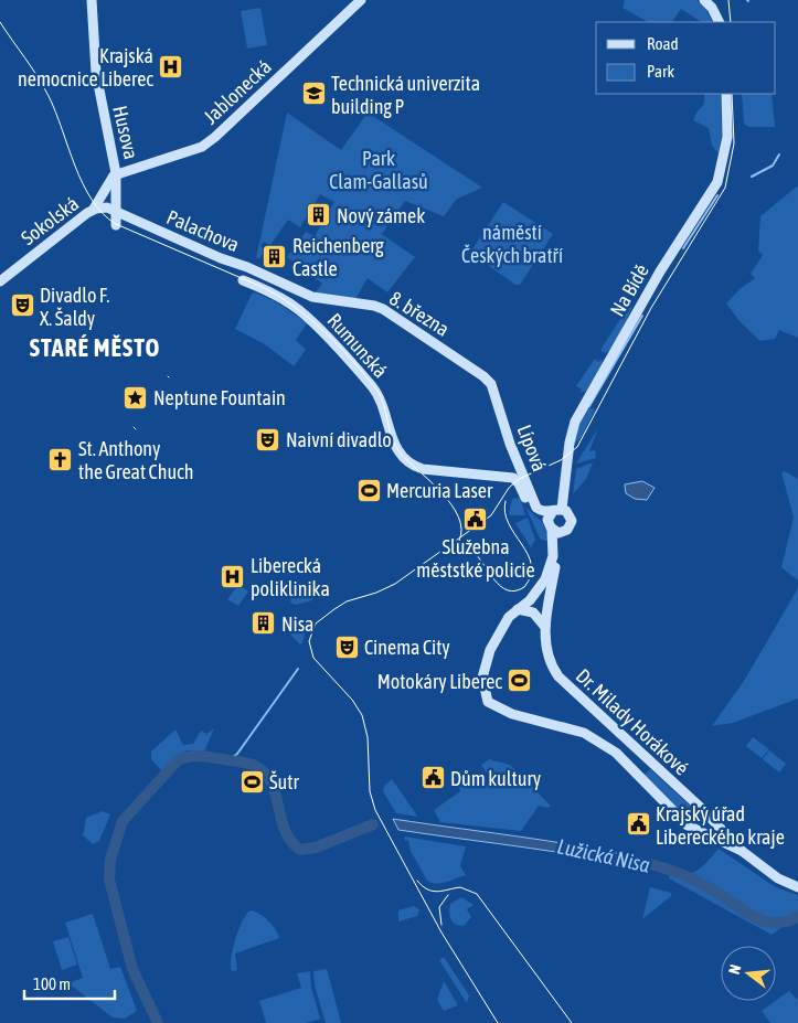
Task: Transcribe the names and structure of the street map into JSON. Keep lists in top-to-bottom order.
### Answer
{
  "streets": {
    "street": [
      "Jablonecká",
      "Husova",
      "Sokolská",
      "Palachova",
      "Na Bídě",
      "8. března",
      "Rumunská",
      "Lípová",
      "Dr. Milady Horákové"
    ]
  },
  "crossings": [
    ["Jablonecká", "Husova"],
    ["Husova", "Palachova"],
    ["Palachova", "8. března"],
    ["Na Bídě", "Lípová"],
    ["Na Bídě", "Dr. Milady Horákové"],
    ["8. března", "Lípová"],
    ["Lípová", "Dr. Milady Horákové"]
  ],
  "districts": ["STARÉ MĚSTO"],
  "water": ["Lužická Nisa"],
  "parks": ["Park Clam-Gallasů", "náměstí Českých bratří"],
  "places": {
    "hospital": ["Krajská nemocnice Liberec", "Liberecká poliklinika"],
    "school or university": ["Technická univerzita building P"],
    "building": ["Nový zámek", "Reichenberg Castle", "Nisa"],
    "theatre": ["Divadlo F. X. Šaldy", "Naivní divadlo", "Cinema City"],
    "place": ["Neptune Fountain"],
    "church": ["St. Anthony the Great Chuch"],
    "sports": ["Mercuria Laser", "Motokáry Liberec", "Šutr"],
    "public building": ["Služebna měststké policie", "Dům kultury", "Krajský úřad Libereckého kraje"]
  },
  "legend": ["Road", "Park"],
  "scale_bar": "100 m",
  "north": "left"
}
